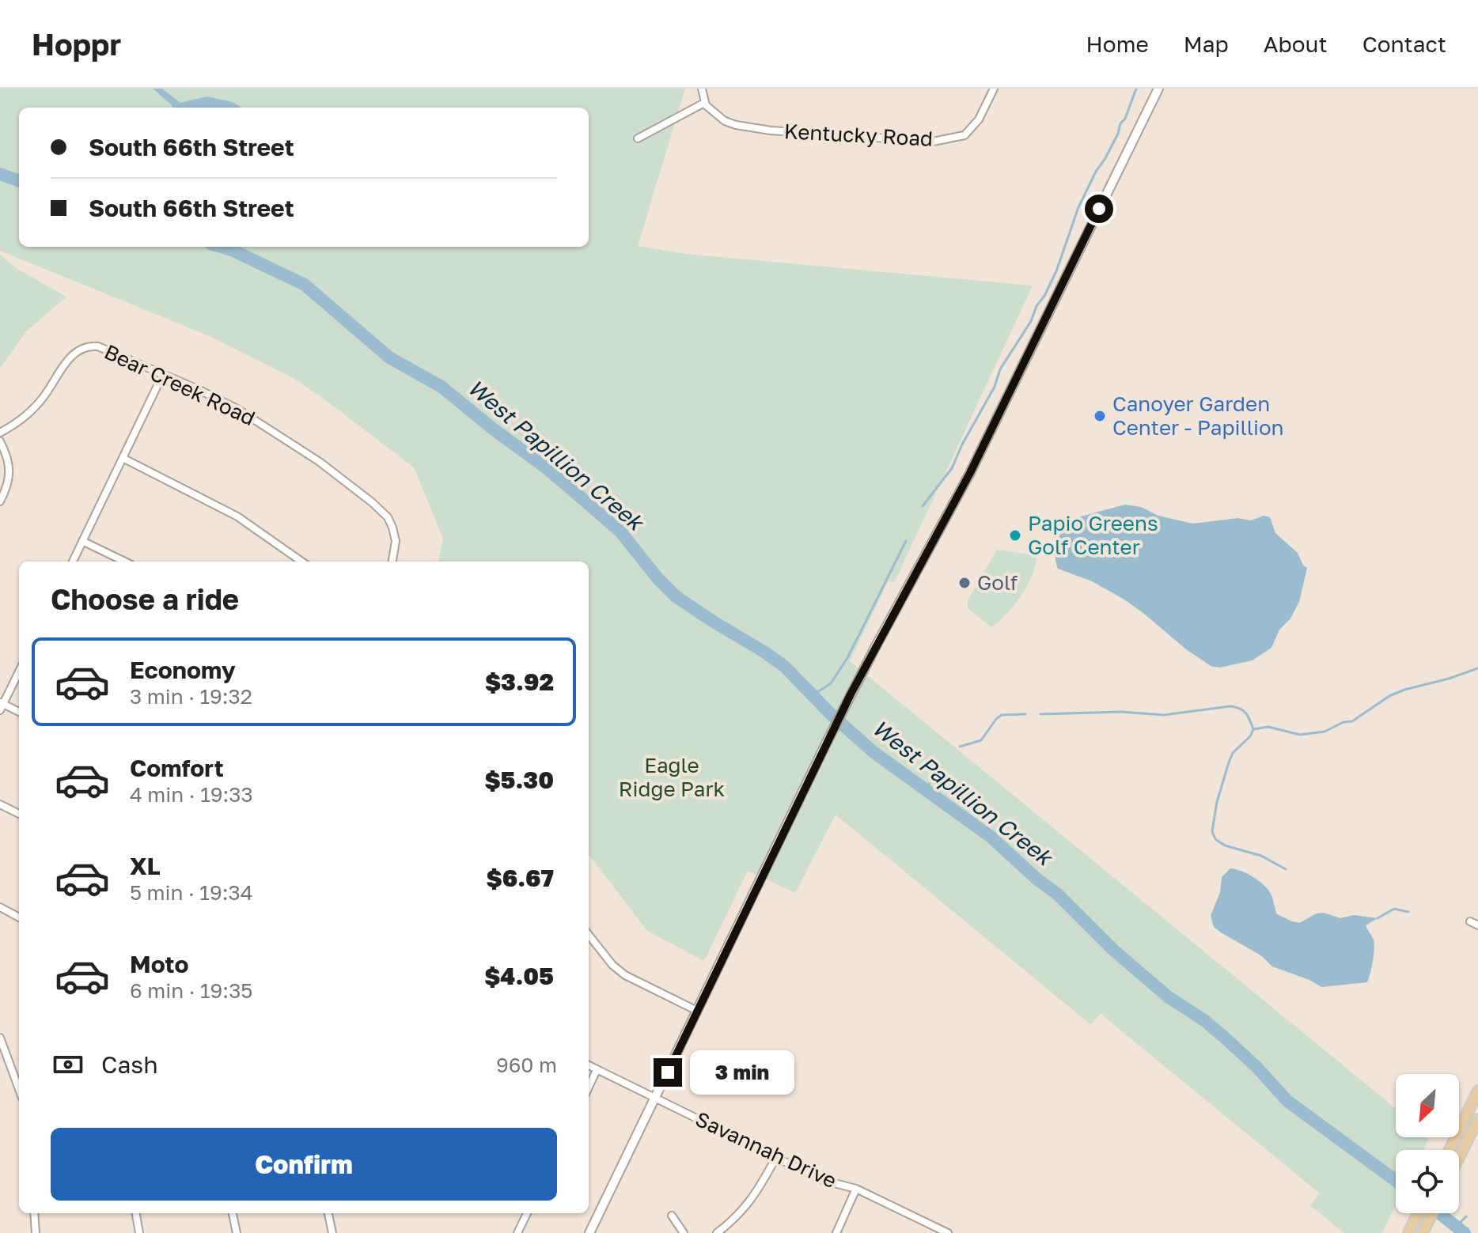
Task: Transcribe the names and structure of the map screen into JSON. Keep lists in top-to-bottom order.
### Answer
{
  "streets": {
    "street": ["Kentucky Road", "Bear Creek Road", "Savannah Drive"]
  },
  "water": ["West Papillion Creek"],
  "parks": ["Eagle Ridge Park"],
  "places": ["Canoyer Garden Center - Papillion", "Papio Greens Golf Center", "Golf"],
  "north": "bottom left",
  "page": {
    "header": "Hoppr",
    "nav": [
      "Home",
      "Map",
      "About",
      "Contact"
    ],
    "banner": ["South 66th Street", "South 66th Street"],
    "heading": "Choose a ride",
    "list": [
      {
        "name": "Economy",
        "note": "3 min · 19:32",
        "value": "$3.92"
      },
      {
        "name": "Comfort",
        "note": "4 min · 19:33",
        "value": "$5.30"
      },
      {
        "name": "XL",
        "note": "5 min · 19:34",
        "value": "$6.67"
      },
      {
        "name": "Moto",
        "note": "6 min · 19:35",
        "value": "$4.05"
      }
    ],
    "pay": ["Cash", "960 m"],
    "bubble": "3 min",
    "buttons": "Confirm"
  }
}
